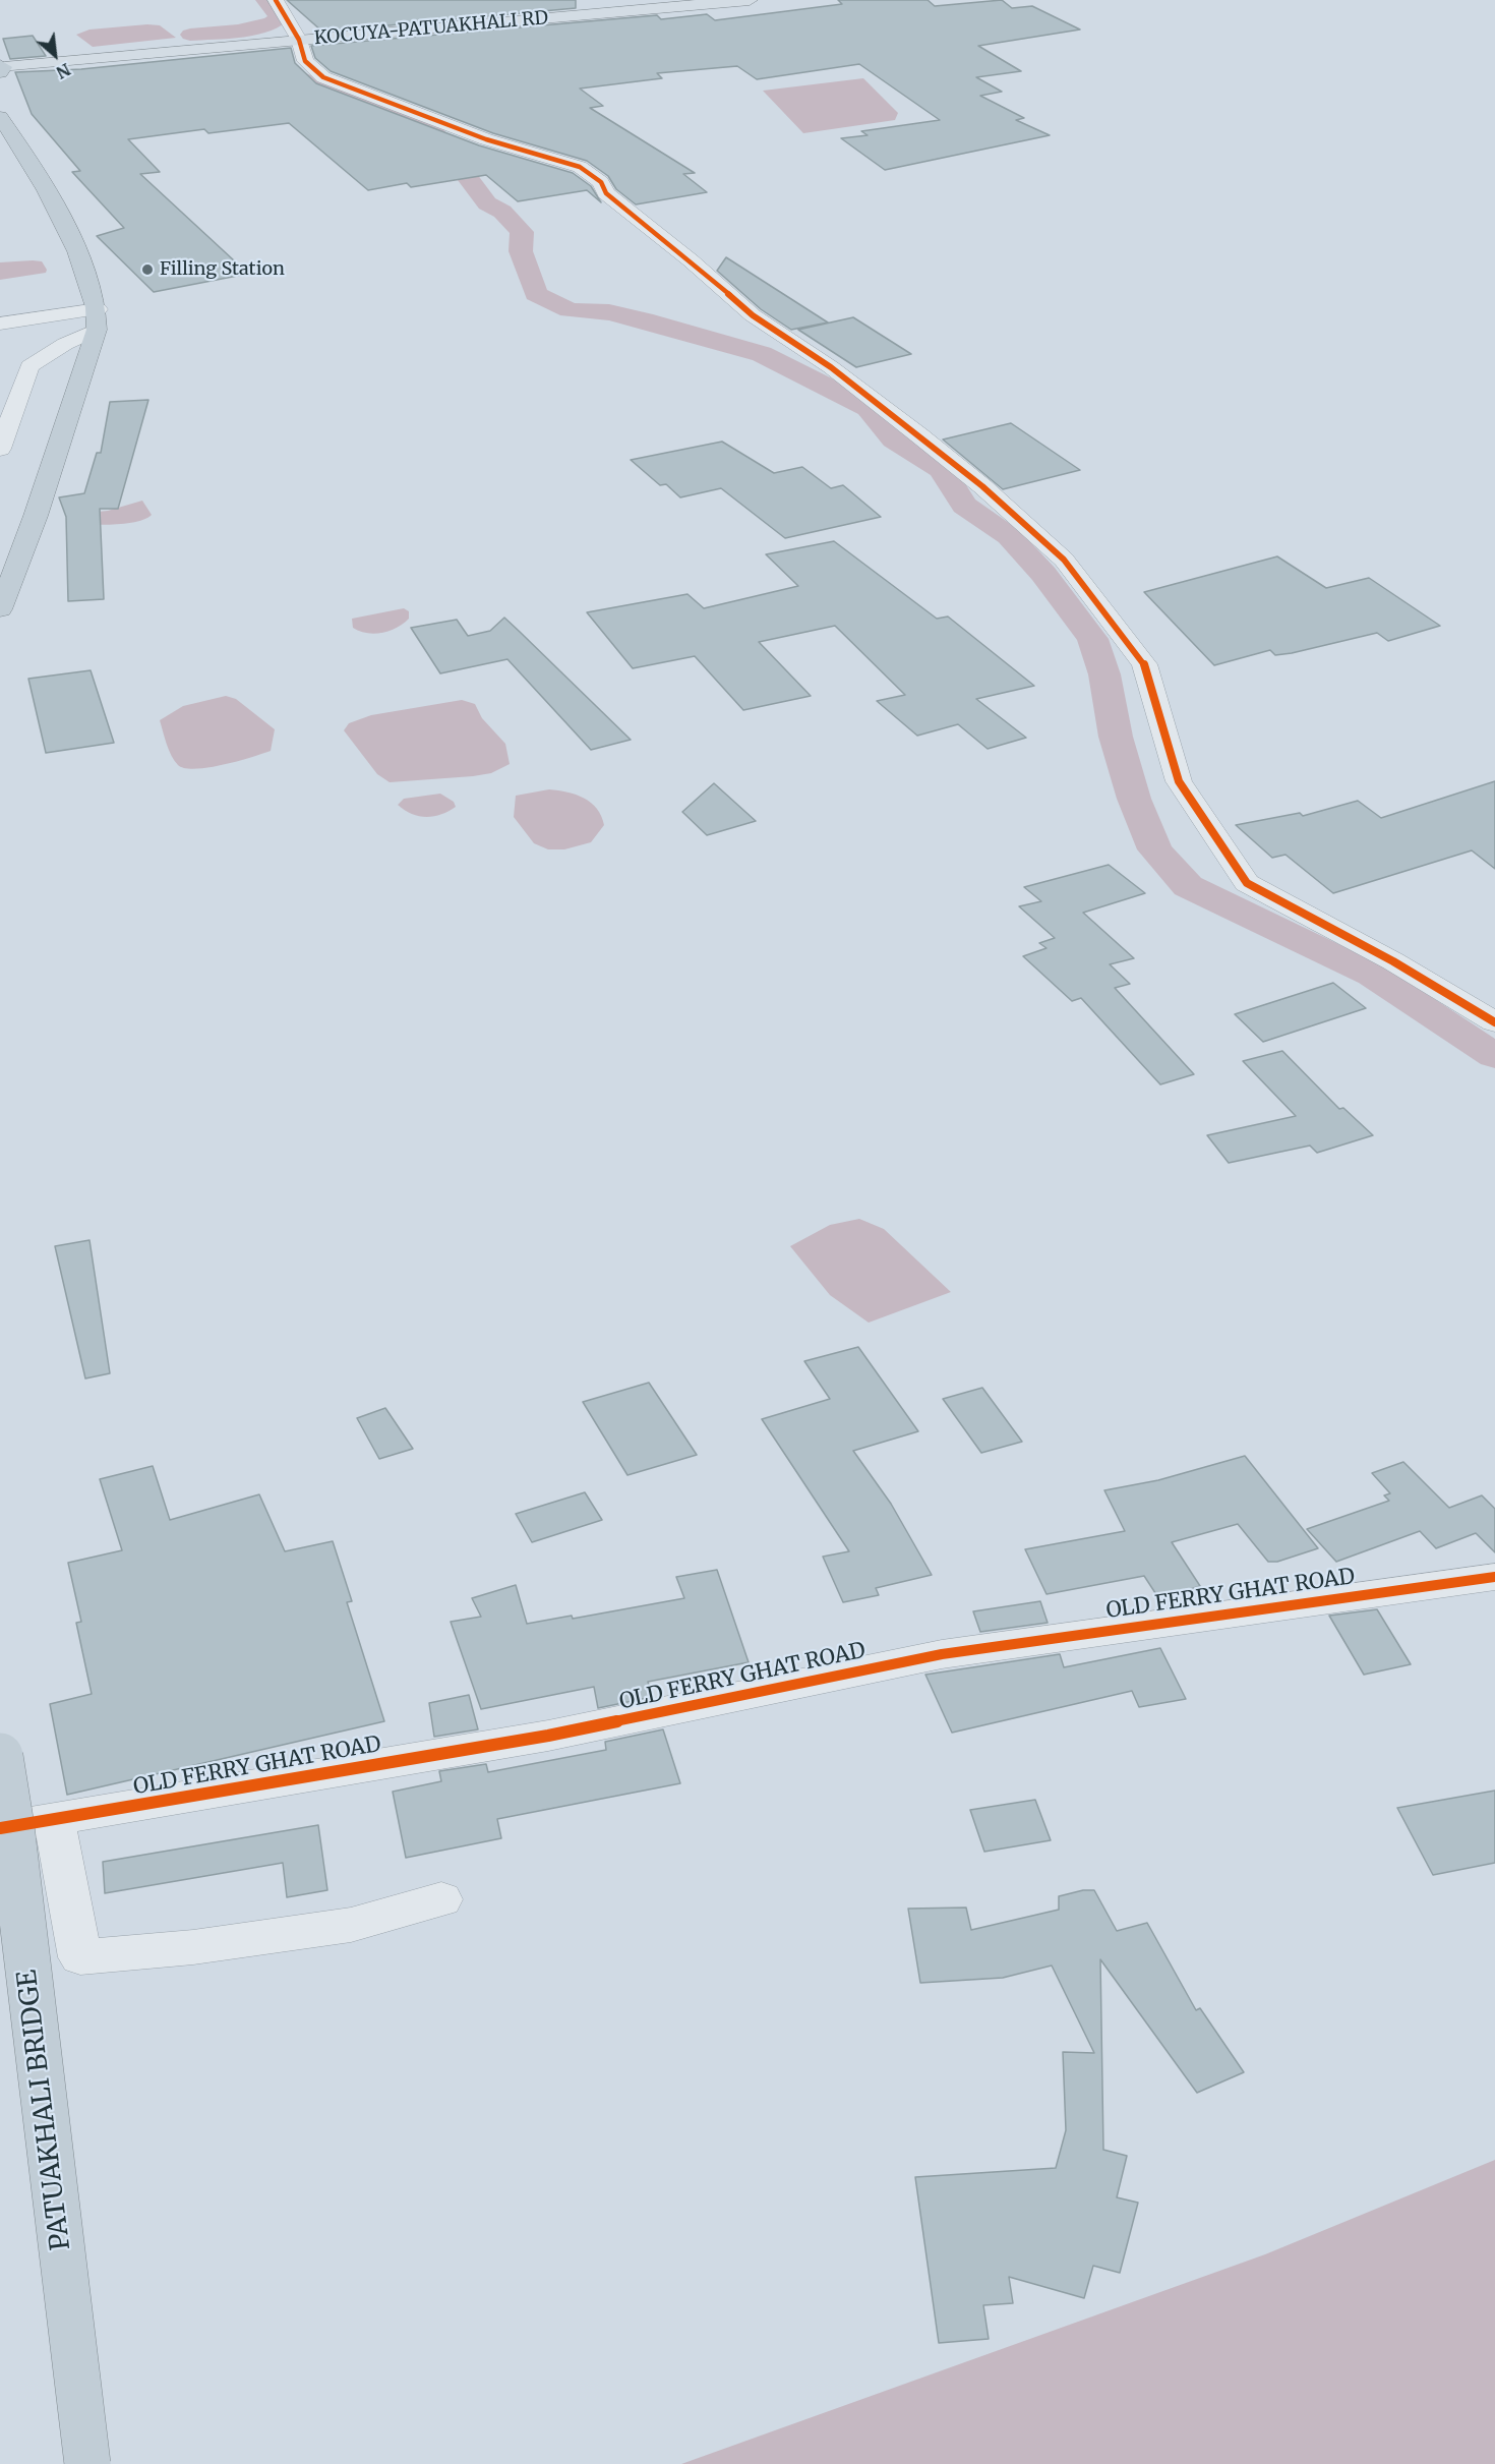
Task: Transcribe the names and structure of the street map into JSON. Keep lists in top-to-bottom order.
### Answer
{
  "streets": {
    "highway": ["PATUAKHALI BRIDGE"],
    "main road": ["KOCUYA-PATUAKHALI RD"],
    "street": ["OLD FERRY GHAT ROAD"]
  },
  "places": ["Filling Station"],
  "north": "bottom right"
}
